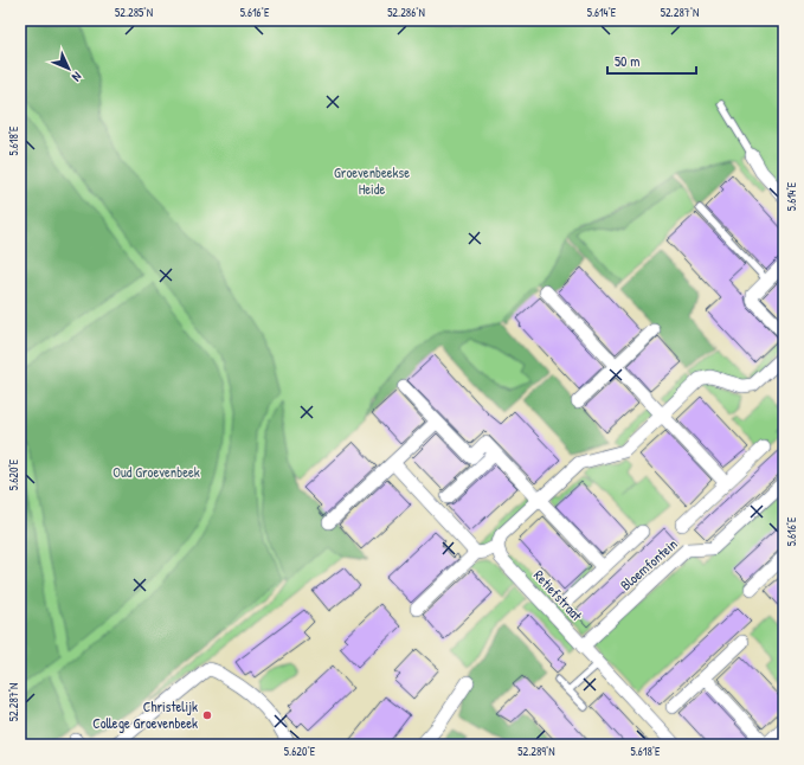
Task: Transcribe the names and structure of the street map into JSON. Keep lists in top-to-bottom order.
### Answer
{
  "streets": {
    "street": ["Bloemfontein", "Retiefstraat"]
  },
  "crossings": [
    ["Bloemfontein", "Retiefstraat"]
  ],
  "parks": ["Groevenbeekse Heide", "Oud Groevenbeek"],
  "places": ["Christelijk College Groevenbeek"],
  "scale_bar": "50 m",
  "north": "bottom right",
  "coordinates": [
    "52.285°N",
    "5.616°E",
    "52.286°N",
    "5.614°E",
    "52.287°N",
    "5.618°E",
    "5.620°E",
    "52.289°N"
  ]
}
